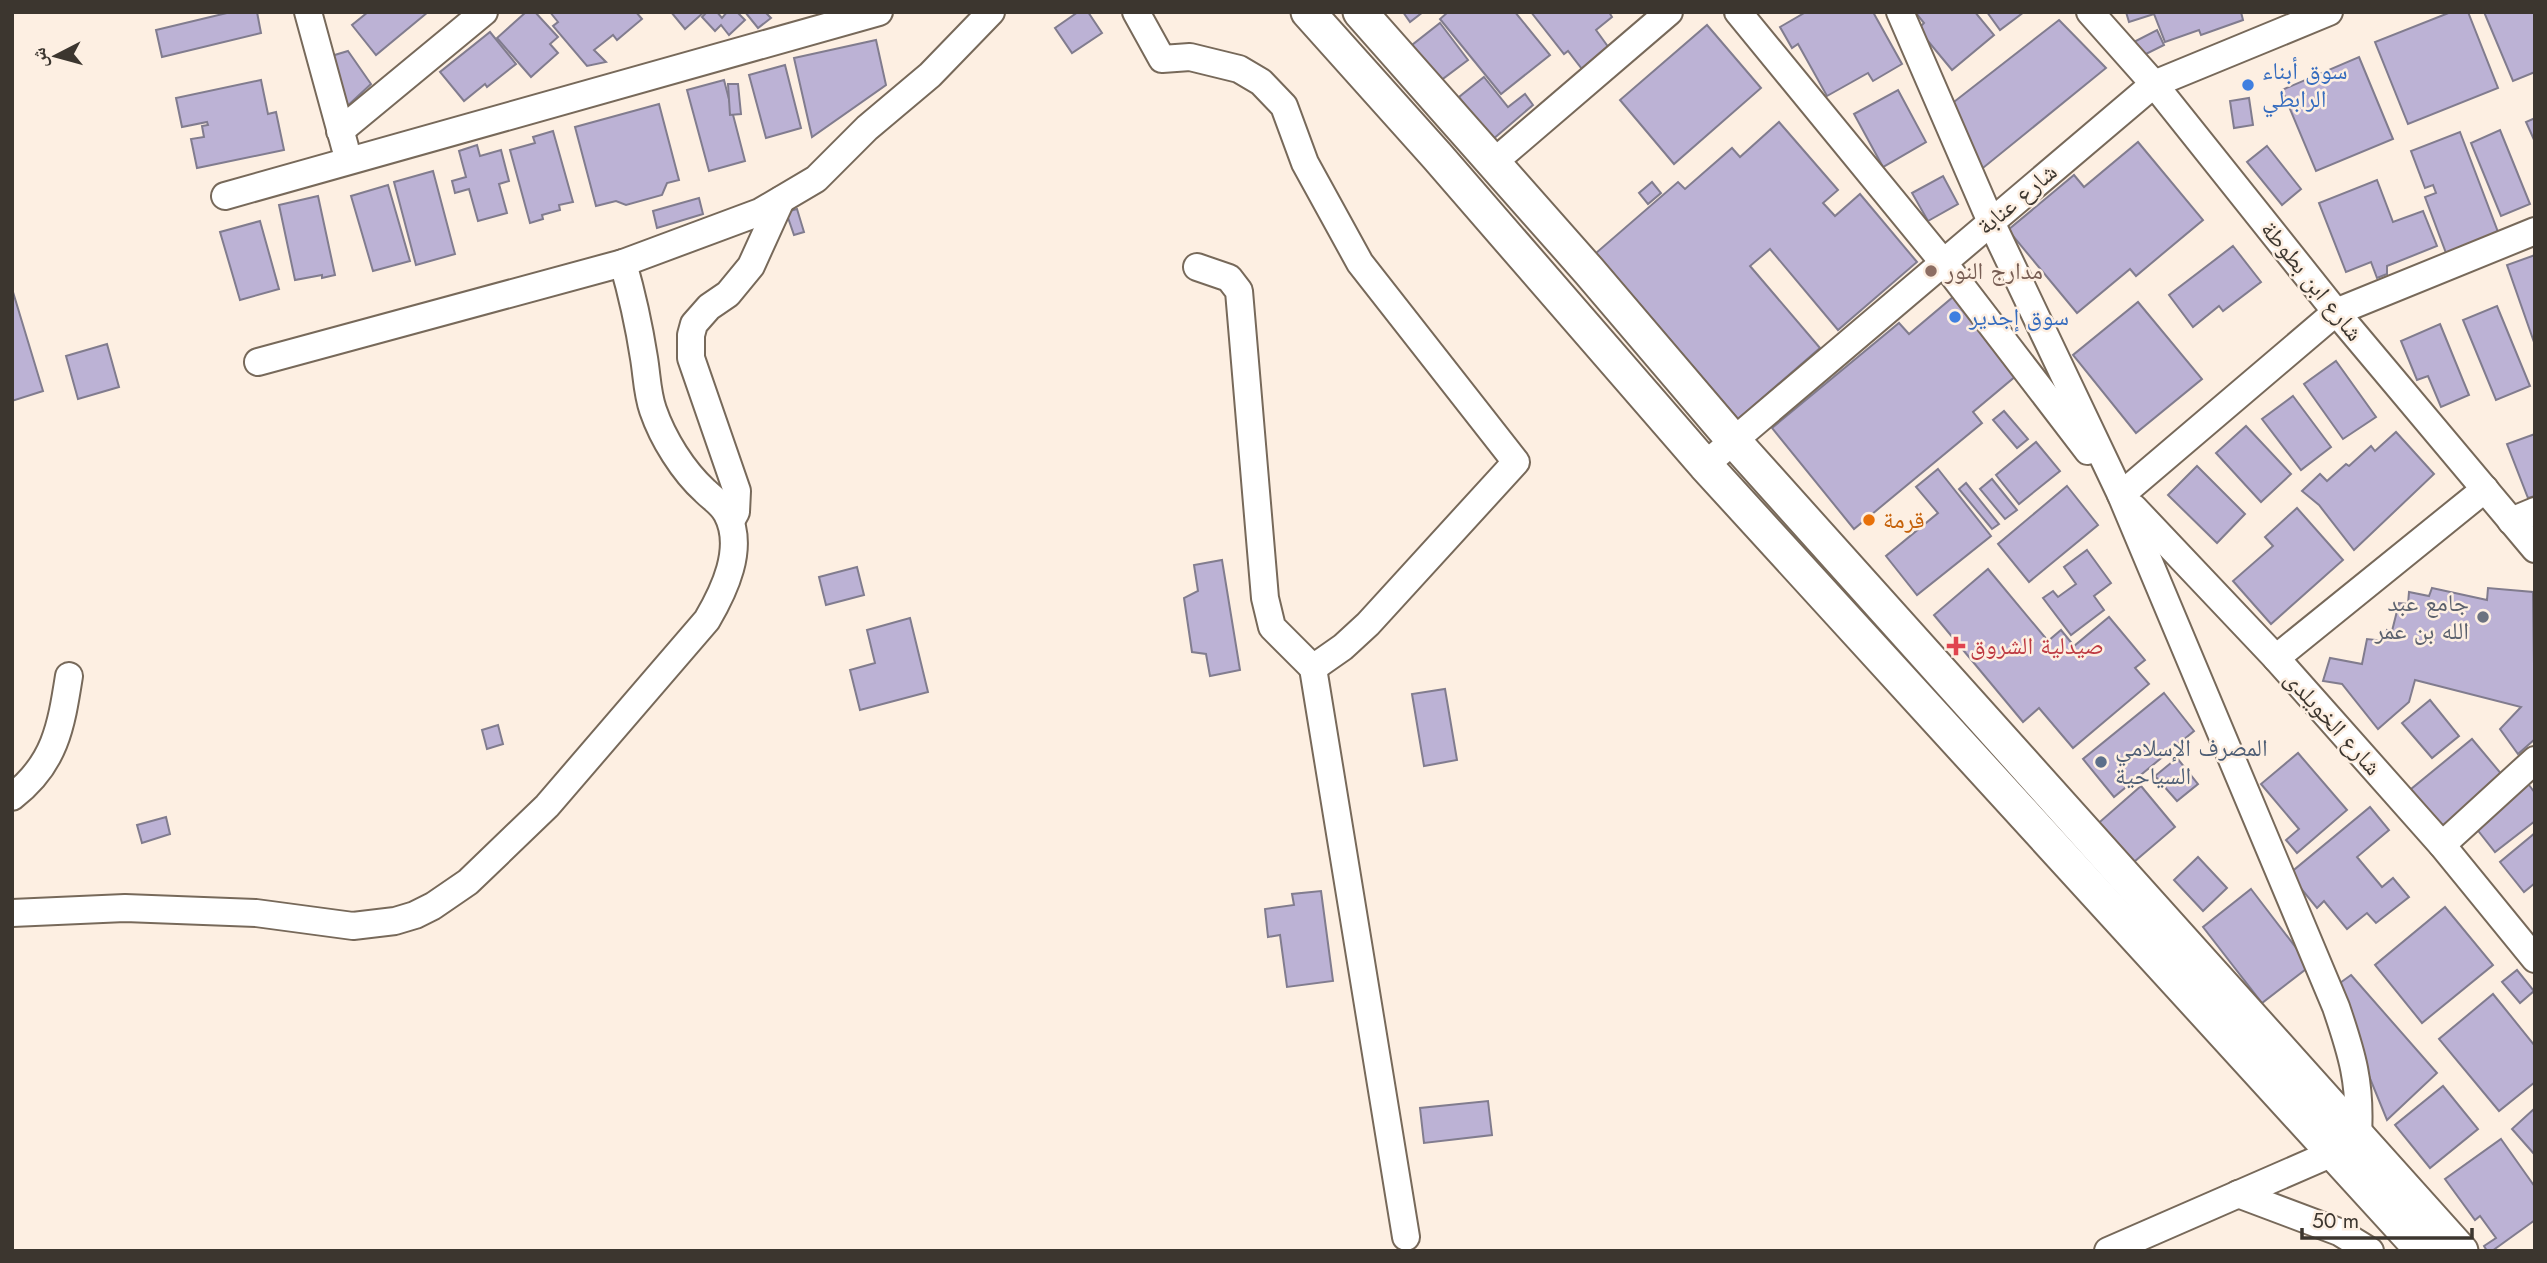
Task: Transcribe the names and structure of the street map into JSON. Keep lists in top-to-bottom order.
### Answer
{
  "streets": {
    "street": ["شارع عنابة", "شارع ابن بطوطة", "شارع الخويلدى"]
  },
  "crossings": [
    ["شارع عنابة", "شارع ابن بطوطة"]
  ],
  "places": {
    "other": [
      "سوق أبناء الرابطي",
      "مدارج النور",
      "سوق إجدير",
      "قرمة",
      "جامع عبد الله بن عمر",
      "المصرف الإسلامي السياحية"
    ],
    "health": ["صيدلية الشروق"]
  },
  "scale_bar": "50 m",
  "north": "left"
}
